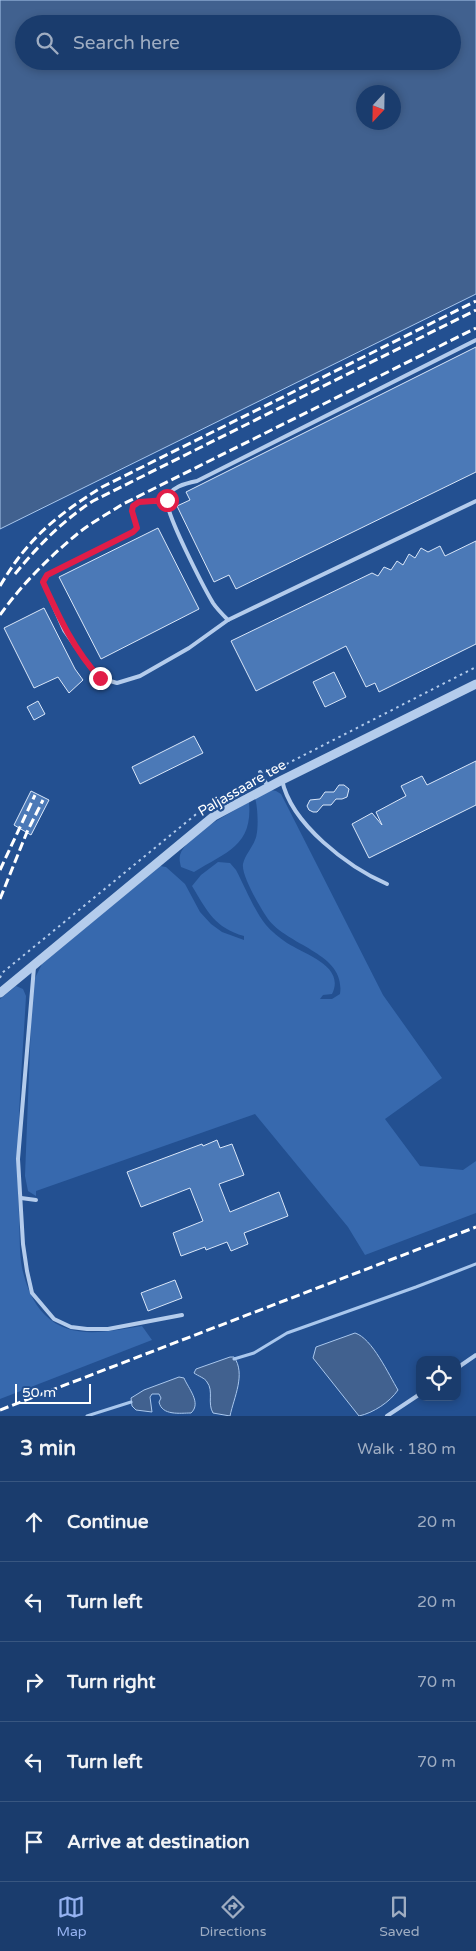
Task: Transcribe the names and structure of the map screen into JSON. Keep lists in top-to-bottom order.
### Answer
{
  "streets": {
    "street": ["Paljassaare tee"]
  },
  "scale_bar": "50 m",
  "north": "bottom",
  "page": {
    "search": "Search here",
    "scale": "50 m",
    "heading": ["3 min", "Walk · 180 m"],
    "list": [
      ["Continue", "20 m"],
      ["Turn left", "20 m"],
      ["Turn right", "70 m"],
      ["Turn left", "70 m"],
      "Arrive at destination"
    ],
    "nav": ["Map", "Directions", "Saved"]
  }
}
